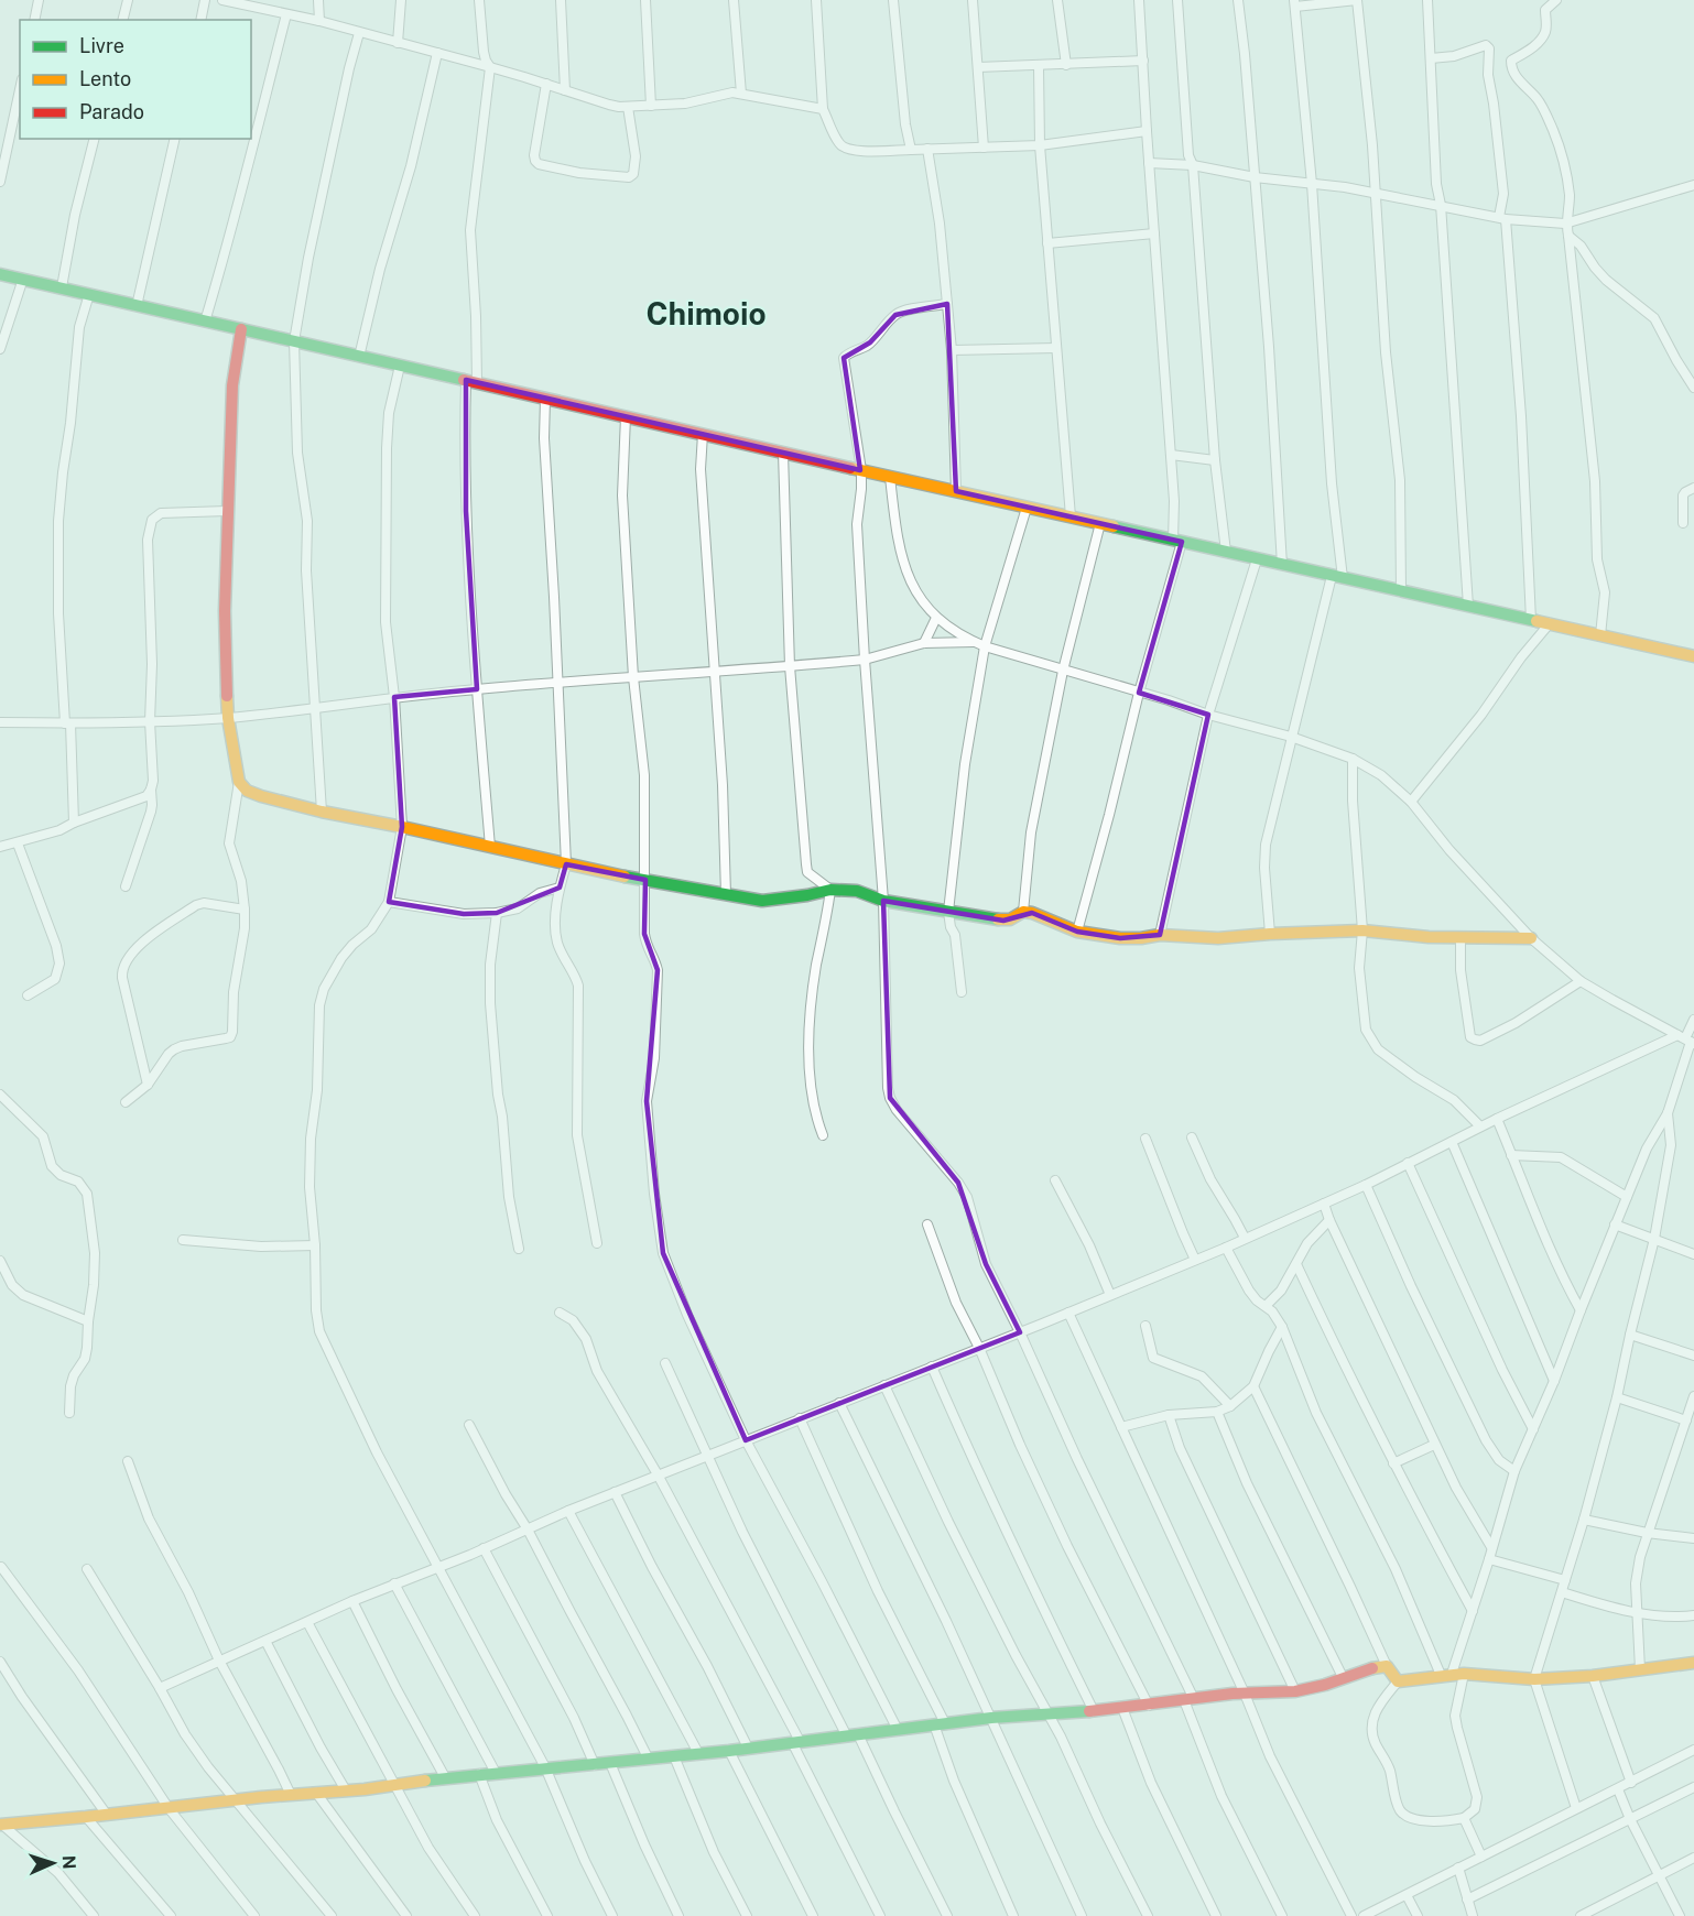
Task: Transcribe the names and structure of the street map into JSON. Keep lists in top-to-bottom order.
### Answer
{
  "districts": ["Chimoio"],
  "legend": ["Livre", "Lento", "Parado"],
  "north": "right"
}
